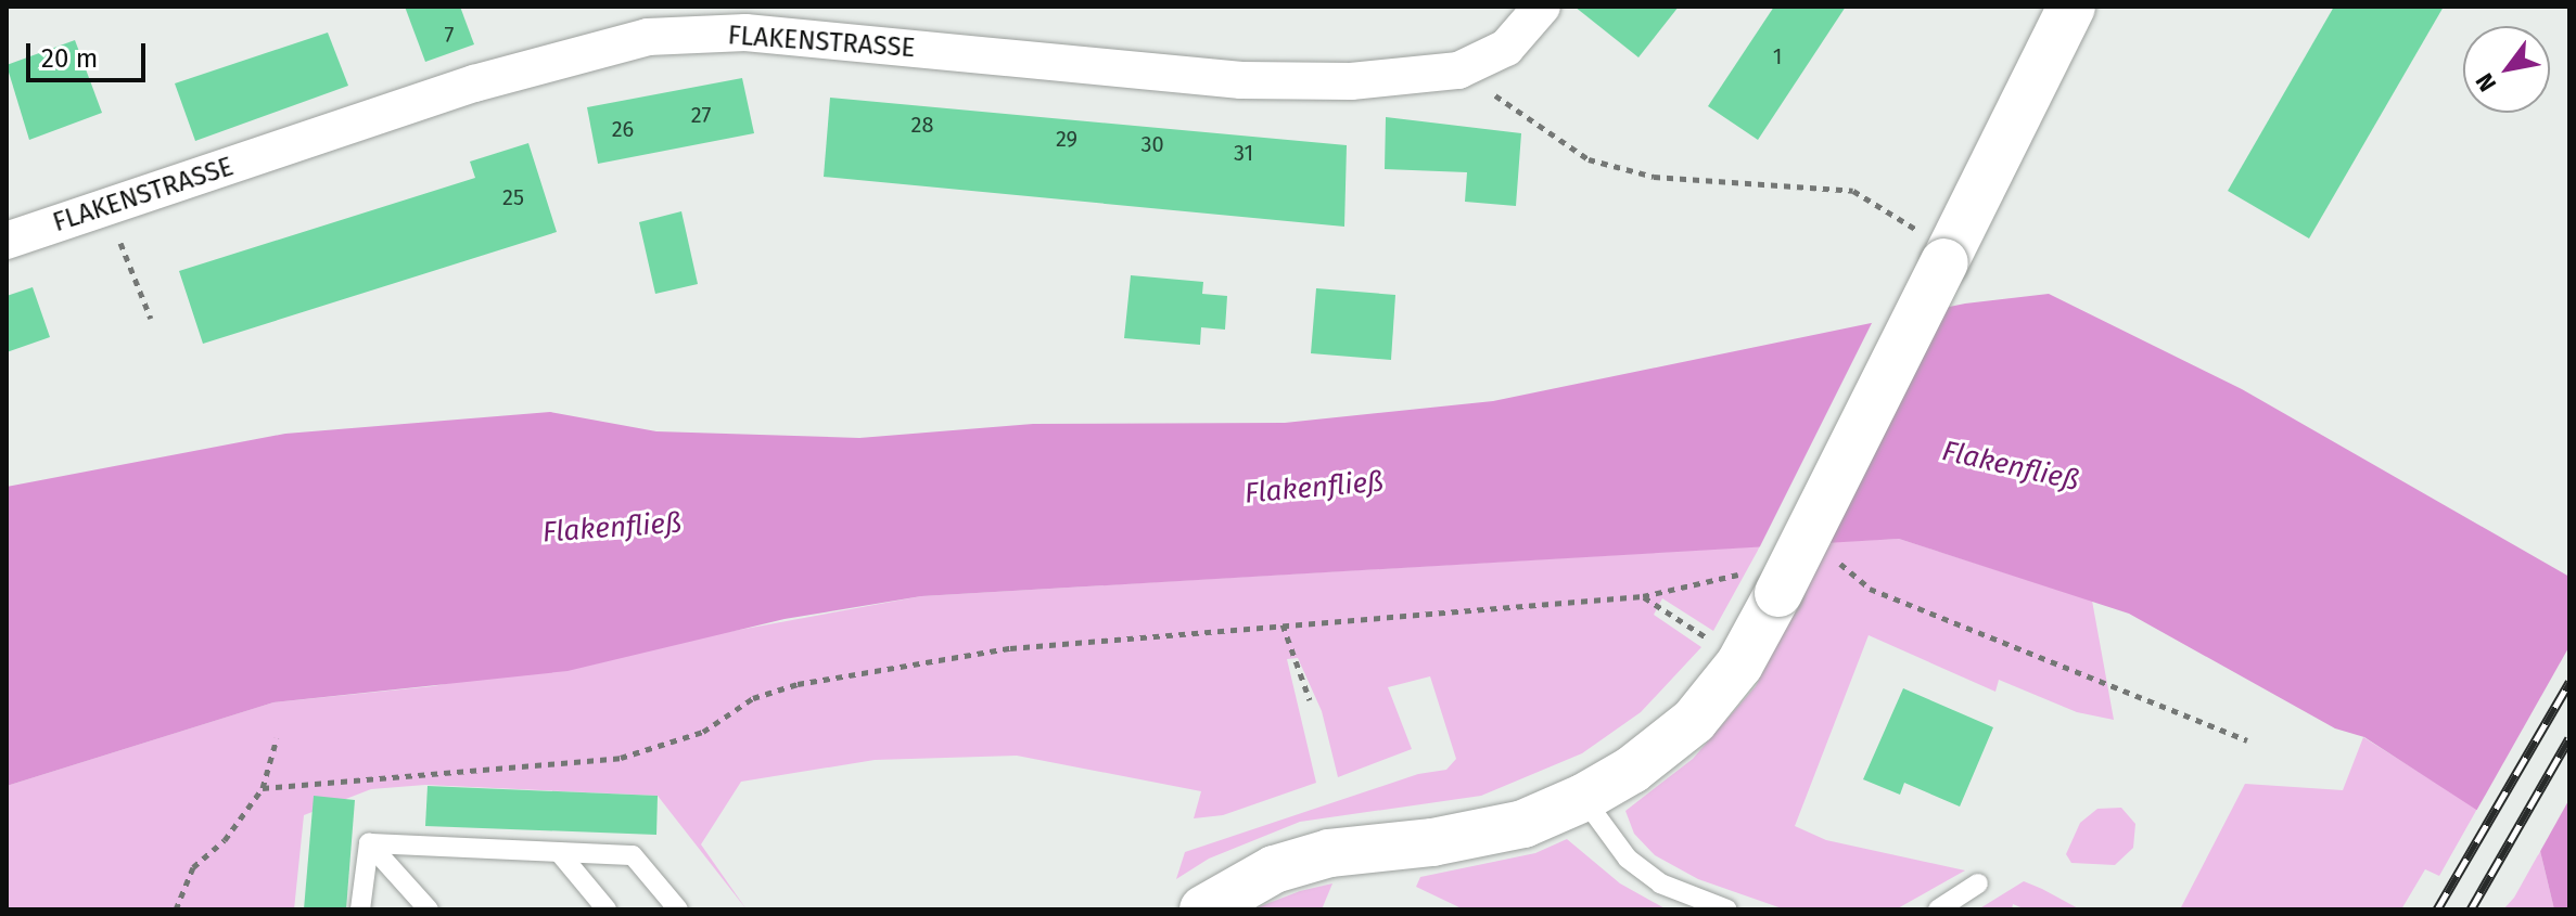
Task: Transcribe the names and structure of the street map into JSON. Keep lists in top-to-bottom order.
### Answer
{
  "streets": {
    "street": ["FLAKENSTRASSE"]
  },
  "water": ["Flakenfließ"],
  "house_numbers": [
    "7",
    "1",
    "27",
    "28",
    "26",
    "29",
    "30",
    "31",
    "25"
  ],
  "scale_bar": "20 m",
  "north": "bottom left"
}
